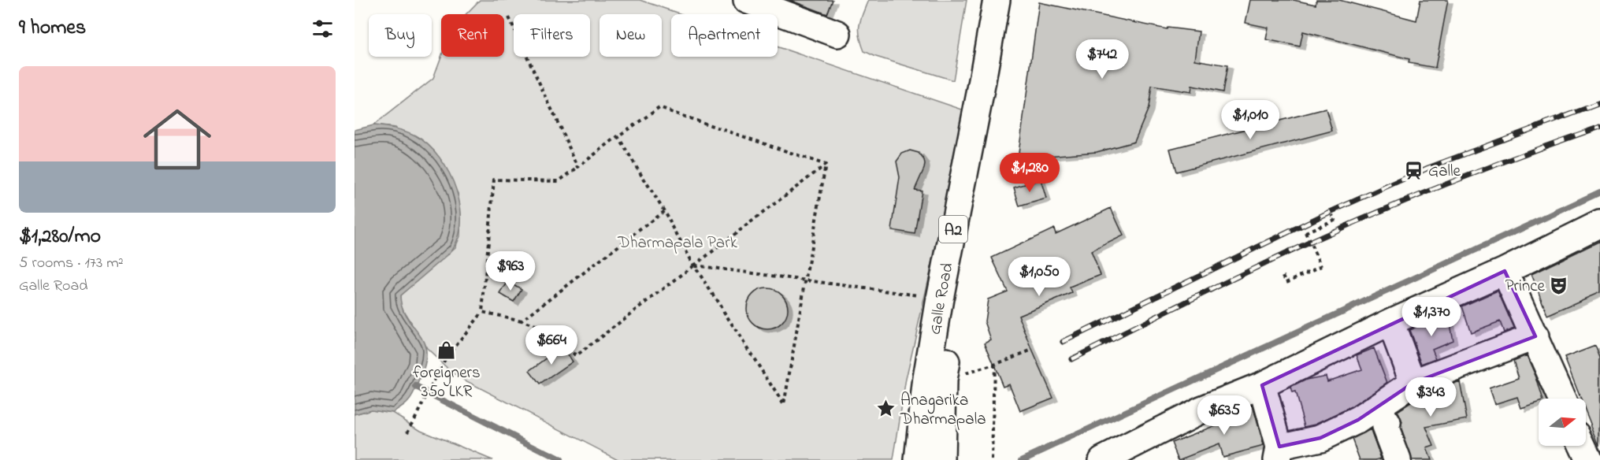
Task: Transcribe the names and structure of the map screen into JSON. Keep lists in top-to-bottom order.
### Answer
{
  "streets": {
    "main road": ["A2", "Galle Road"]
  },
  "parks": ["Dharmapala Park"],
  "places": {
    "station": ["Galle"],
    "theatre": ["Prince"],
    "shop": ["foreigners 350 LKR"],
    "place": ["Anagarika Dharmapala"]
  },
  "north": "right",
  "page": {
    "heading": "9 homes",
    "chip": [
      "Buy",
      "Rent",
      "Filters",
      "New",
      "Apartment"
    ],
    "price": [
      "$742",
      "$1,010",
      "$1,280",
      "$963",
      "$1,050",
      "$1,370",
      "$664",
      "$343",
      "$635"
    ],
    "list": [
      {
        "name": "$1,280/mo",
        "note": "5 rooms · 173 m² · Galle Road"
      }
    ]
  }
}
